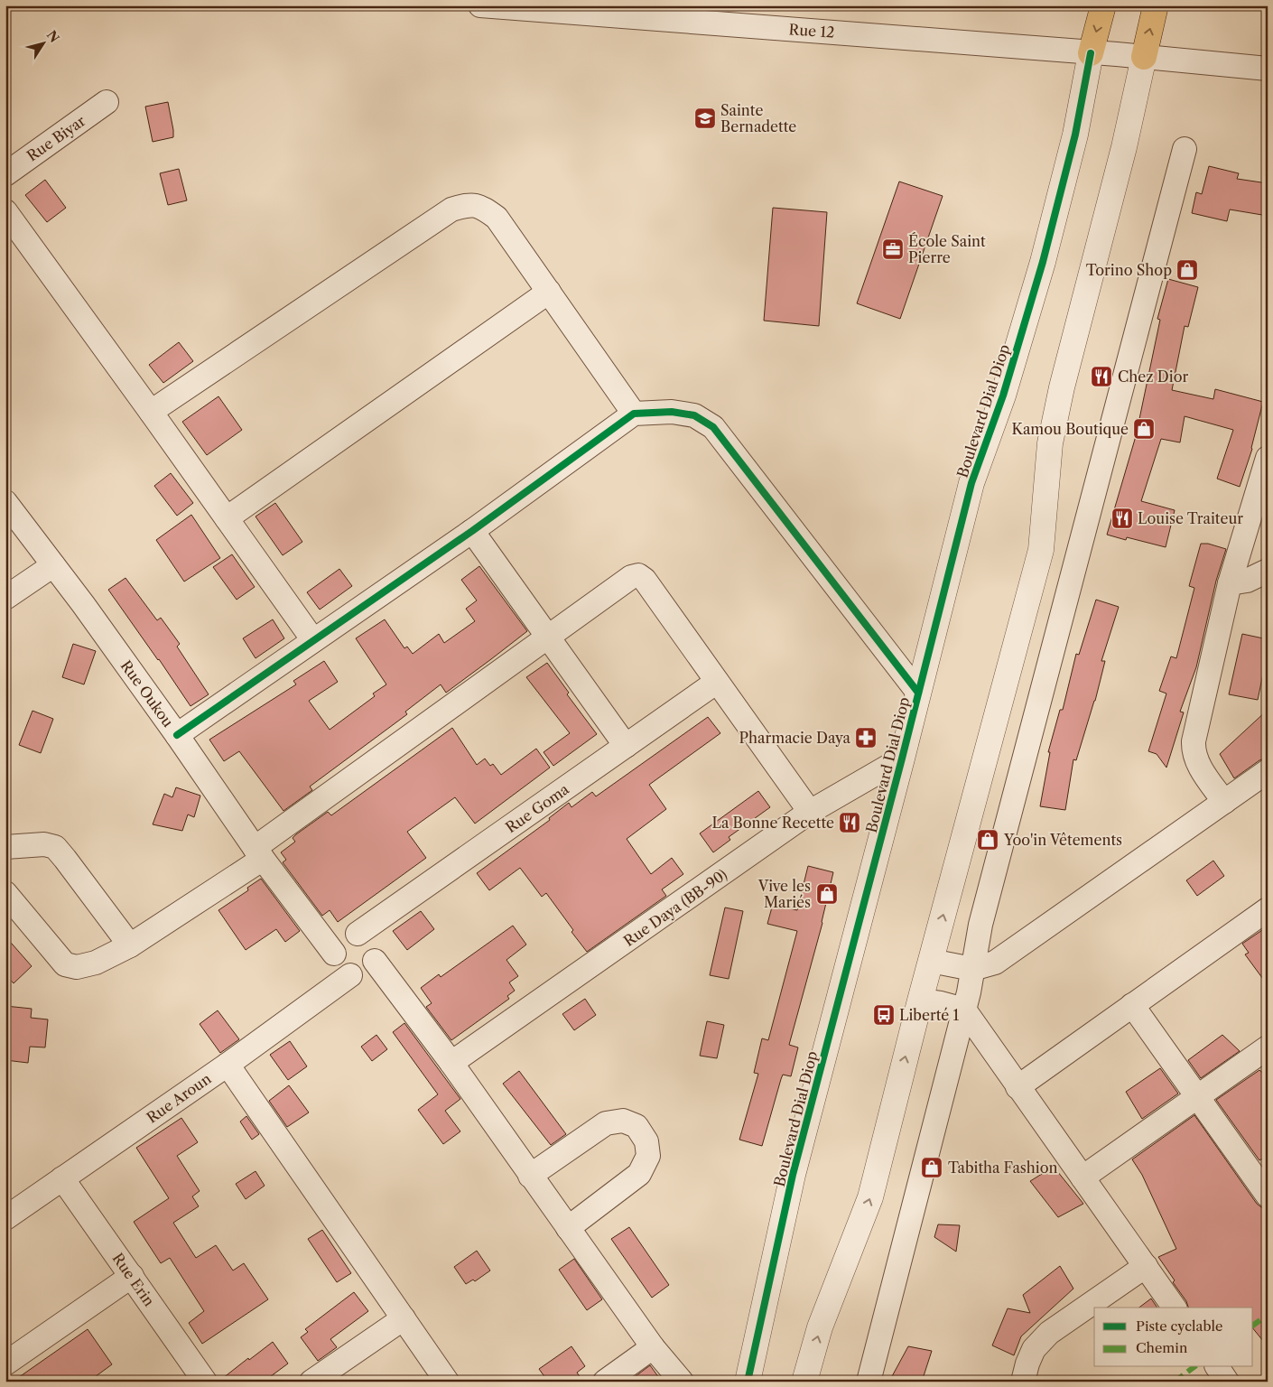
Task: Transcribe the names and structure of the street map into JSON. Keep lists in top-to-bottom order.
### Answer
{
  "streets": {
    "street": [
      "Rue 12",
      "Rue Biyar",
      "Boulevard Dial Diop",
      "Rue Oukou",
      "Rue Goma",
      "Rue Daya (BB-90)",
      "Rue Aroun",
      "Rue Erin"
    ]
  },
  "crossings": [
    ["Rue 12", "Boulevard Dial Diop"],
    ["Boulevard Dial Diop", "Rue Daya (BB-90)"],
    ["Rue Oukou", "Rue Goma"],
    ["Rue Oukou", "Rue Aroun"],
    ["Rue Goma", "Rue Aroun"],
    ["Rue Aroun", "Rue Erin"]
  ],
  "places": {
    "school or university": ["Sainte Bernadette"],
    "office": ["École Saint Pierre"],
    "shop": [
      "Torino Shop",
      "Kamou Boutique",
      "Yoo'in Vêtements",
      "Vive les Mariés",
      "Tabitha Fashion"
    ],
    "restaurant": ["Chez Dior", "Louise Traiteur", "La Bonne Recette"],
    "pharmacy": ["Pharmacie Daya"],
    "bus stop": ["Liberté 1"]
  },
  "legend": ["Piste cyclable", "Chemin"],
  "north": "top right"
}
